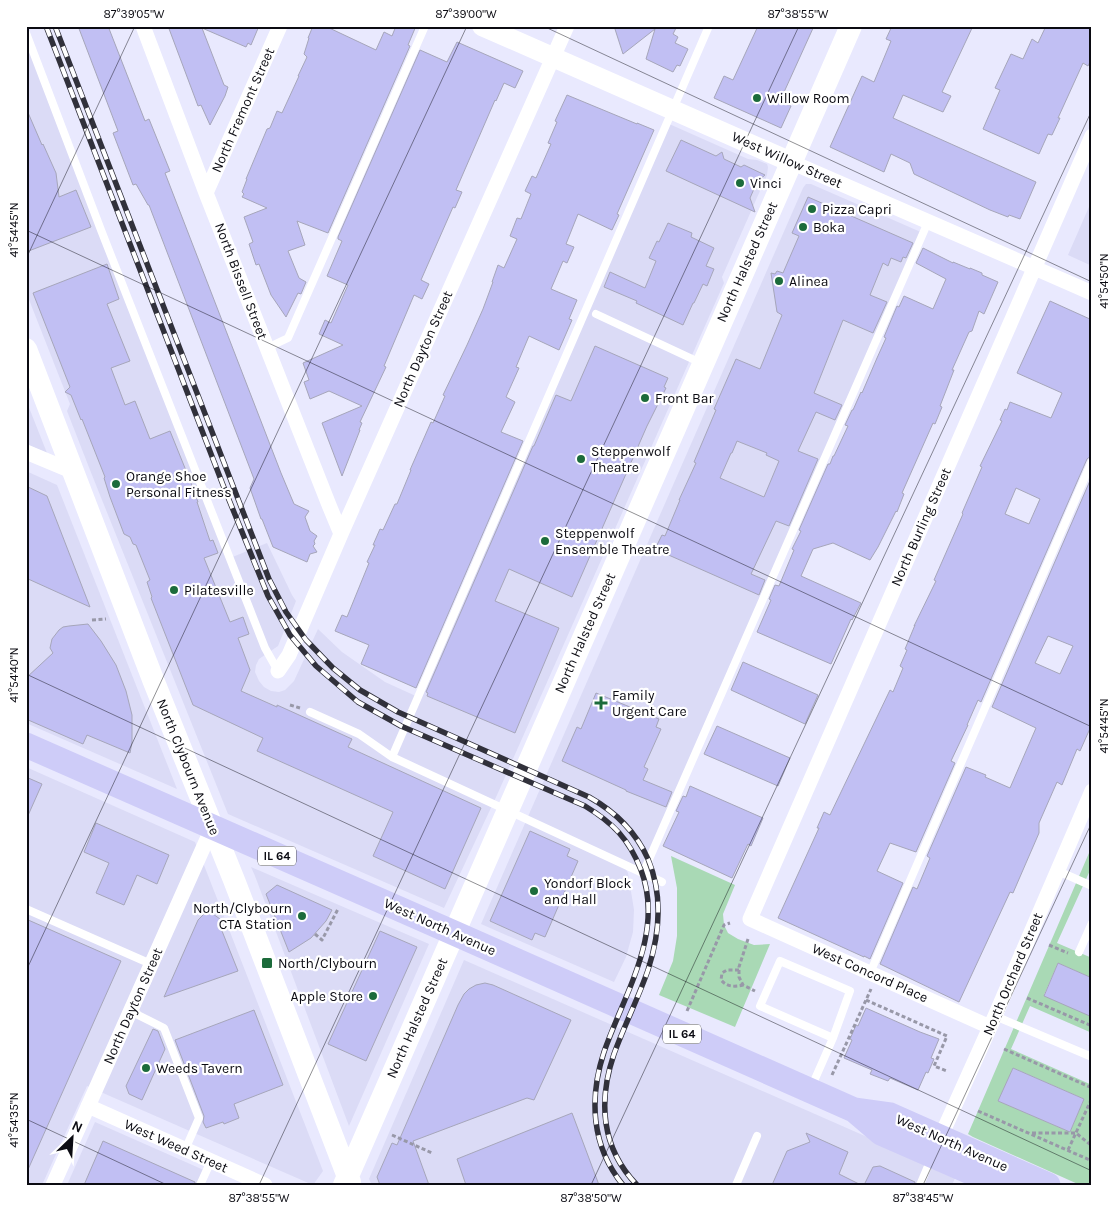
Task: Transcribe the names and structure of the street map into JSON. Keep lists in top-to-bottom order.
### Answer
{
  "streets": {
    "main road": [
      "North Halsted Street",
      "North Clybourn Avenue",
      "IL 64",
      "West North Avenue"
    ],
    "street": [
      "North Fremont Street",
      "West Willow Street",
      "North Bissell Street",
      "North Dayton Street",
      "North Burling Street",
      "West Concord Place",
      "North Orchard Street",
      "West Weed Street"
    ]
  },
  "crossings": [
    ["North Fremont Street", "North Bissell Street"],
    ["West Willow Street", "North Halsted Street"],
    ["West Willow Street", "North Dayton Street"],
    ["West Willow Street", "North Burling Street"],
    ["North Halsted Street", "North Clybourn Avenue"],
    ["North Halsted Street", "West North Avenue"],
    ["North Bissell Street", "North Dayton Street"],
    ["North Dayton Street", "North Clybourn Avenue"],
    ["North Dayton Street", "West North Avenue"],
    ["North Dayton Street", "West Weed Street"],
    ["North Burling Street", "West Concord Place"],
    ["North Clybourn Avenue", "West North Avenue"],
    ["West North Avenue", "North Orchard Street"],
    ["West Concord Place", "North Orchard Street"]
  ],
  "places": {
    "other": [
      "Willow Room",
      "Vinci",
      "Pizza Capri",
      "Boka",
      "Alinea",
      "Front Bar",
      "Steppenwolf Theatre",
      "Orange Shoe Personal Fitness",
      "Steppenwolf Ensemble Theatre",
      "Pilatesville",
      "Yondorf Block and Hall",
      "North/Clybourn CTA Station",
      "Apple Store",
      "Weeds Tavern"
    ],
    "health": ["Family Urgent Care"],
    "transit": ["North/Clybourn"]
  },
  "north": "top right",
  "coordinates": [
    "87°39'05\"W",
    "87°39'00\"W",
    "87°38'55\"W",
    "41°54'45\"N",
    "41°54'50\"N",
    "41°54'40\"N",
    "41°54'35\"N",
    "87°38'50\"W",
    "87°38'45\"W"
  ]
}
